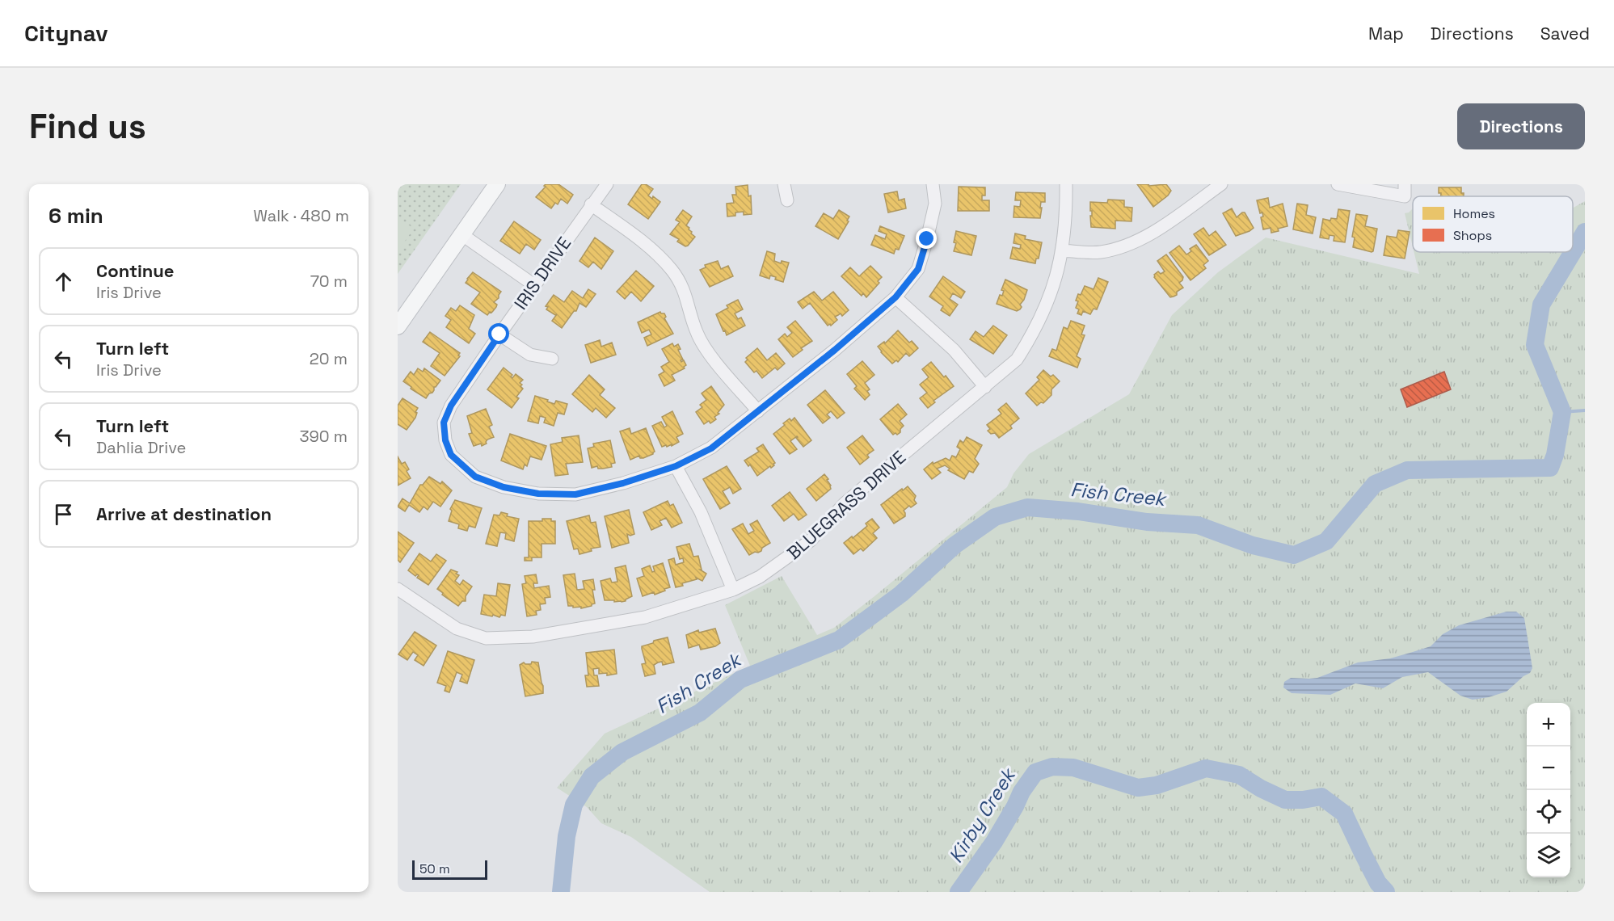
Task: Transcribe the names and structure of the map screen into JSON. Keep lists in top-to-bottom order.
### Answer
{
  "streets": {
    "street": ["IRIS DRIVE", "BLUEGRASS DRIVE"]
  },
  "water": ["Fish Creek", "Kirby Creek"],
  "legend": ["Homes", "Shops"],
  "scale_bar": "50 m",
  "page": {
    "header": "Citynav",
    "nav": ["Map", "Directions", "Saved"],
    "buttons": "Directions",
    "title": "Find us",
    "heading": ["6 min", "Walk · 480 m"],
    "list": [
      ["Continue", "Iris Drive", "70 m"],
      ["Turn left", "Iris Drive", "20 m"],
      ["Turn left", "Dahlia Drive", "390 m"],
      "Arrive at destination"
    ],
    "map_buttons": ["+", "−"],
    "scale": "50 m"
  }
}
